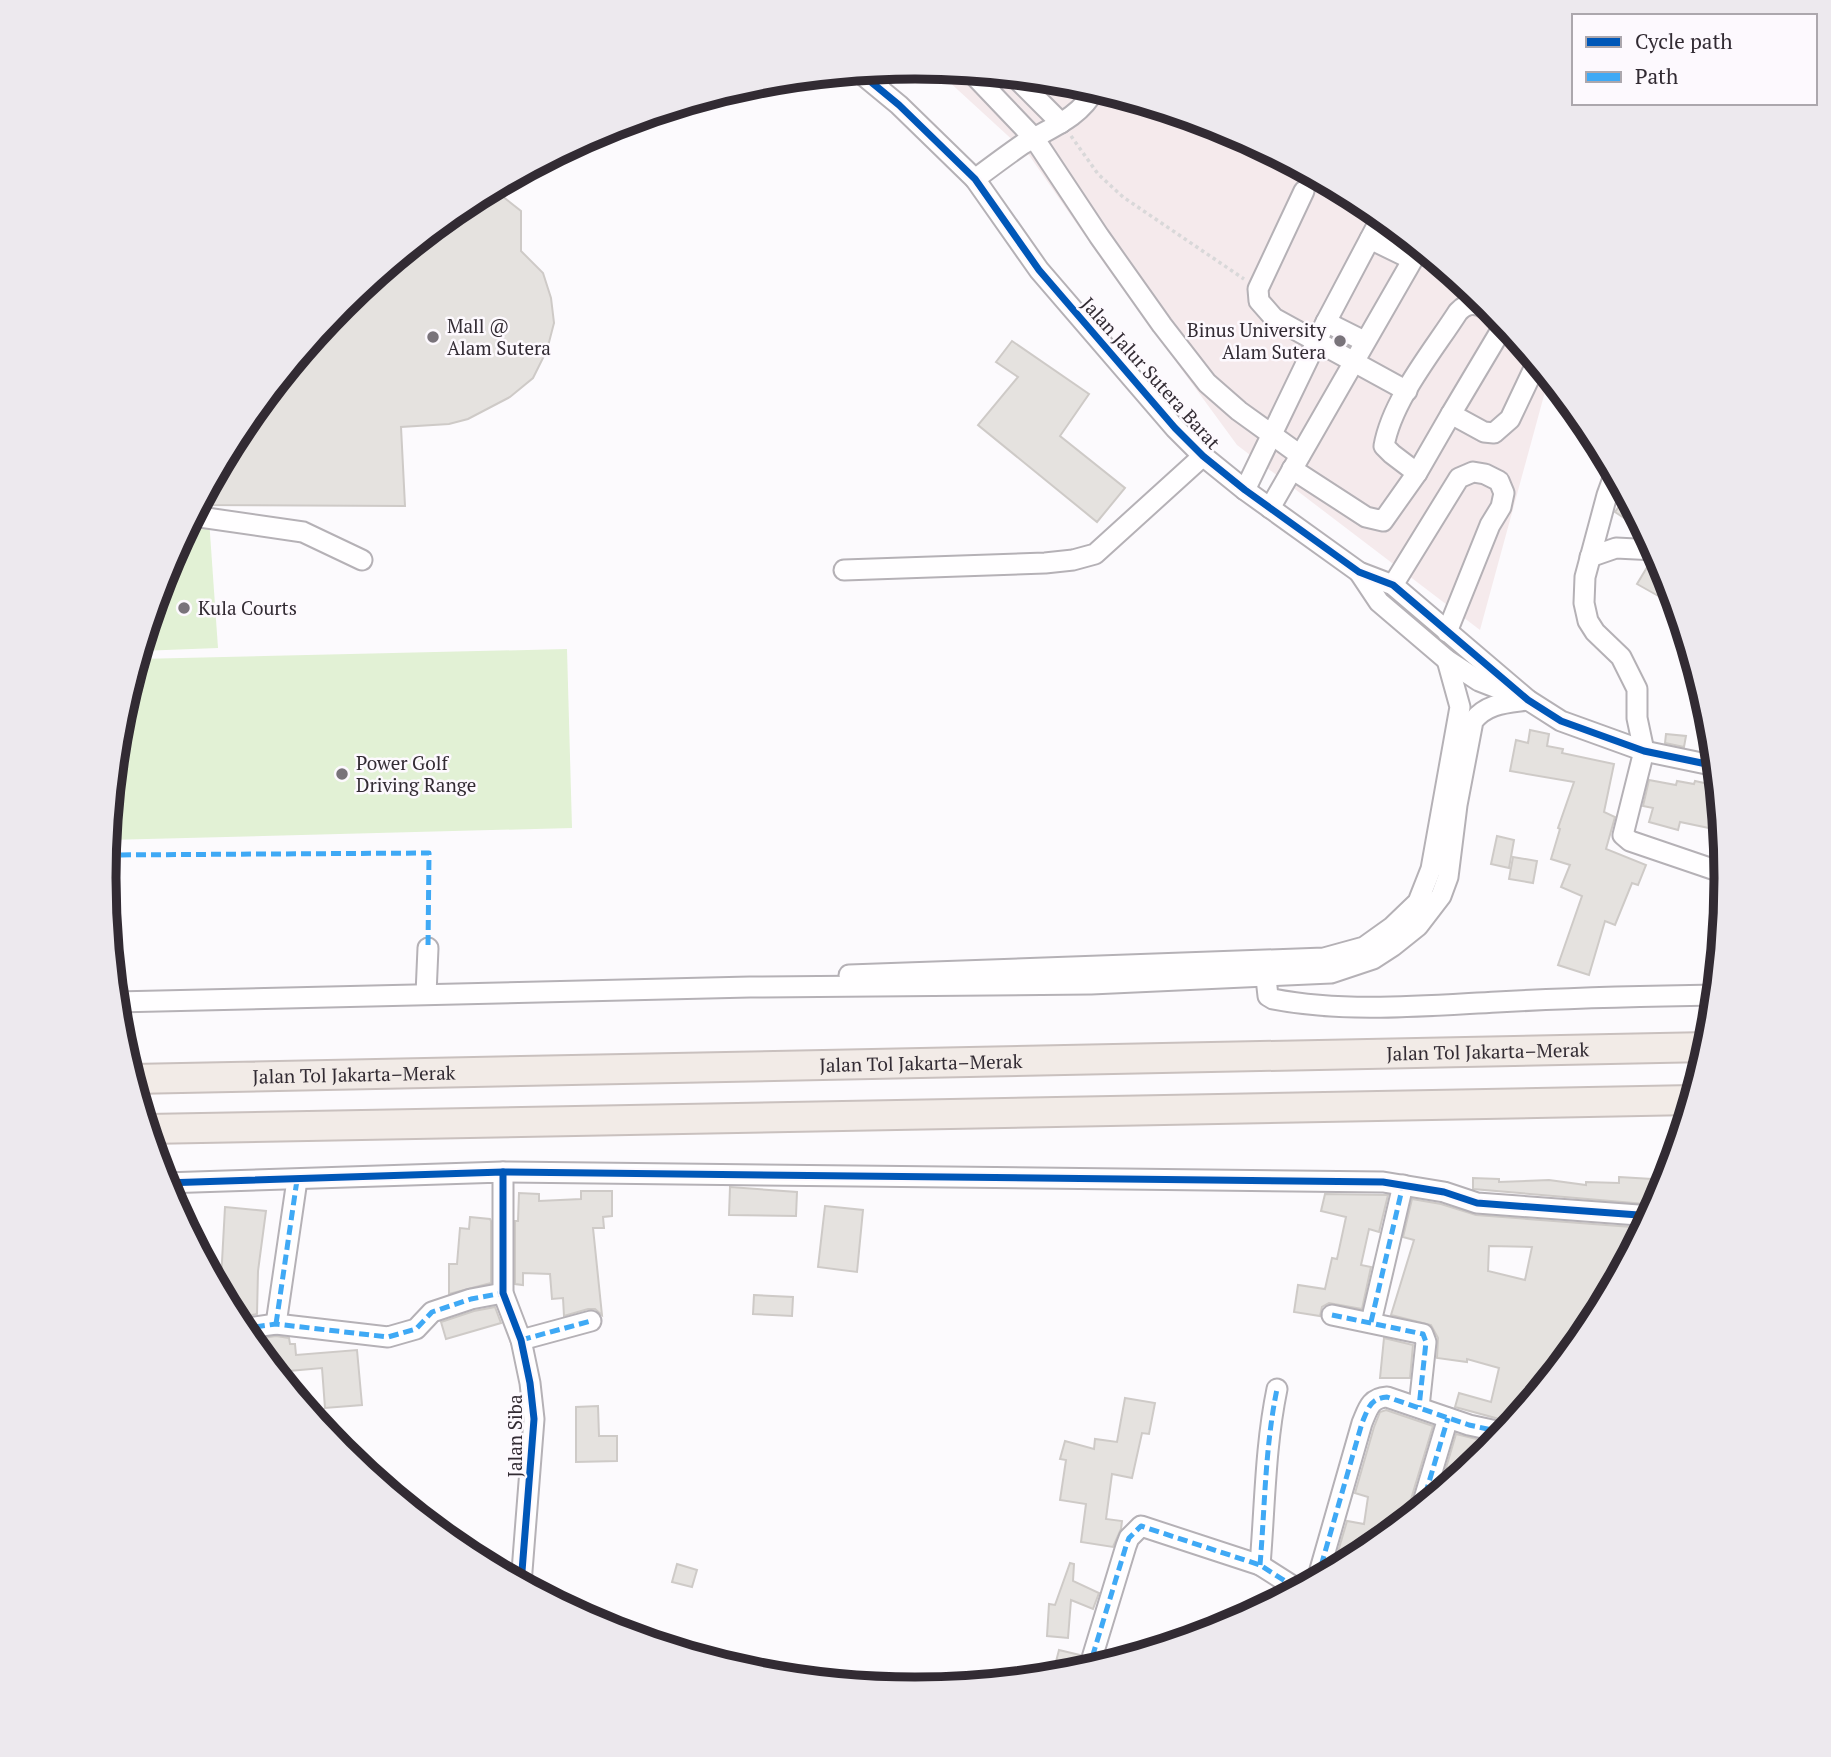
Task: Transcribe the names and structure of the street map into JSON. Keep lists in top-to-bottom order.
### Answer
{
  "streets": {
    "highway": ["Jalan Tol Jakarta–Merak"],
    "street": ["Jalan Jalur Sutera Barat", "Jalan Siba"]
  },
  "places": [
    "Mall @ Alam Sutera",
    "Binus University Alam Sutera",
    "Kula Courts",
    "Power Golf Driving Range"
  ],
  "legend": ["Cycle path", "Path"]
}
